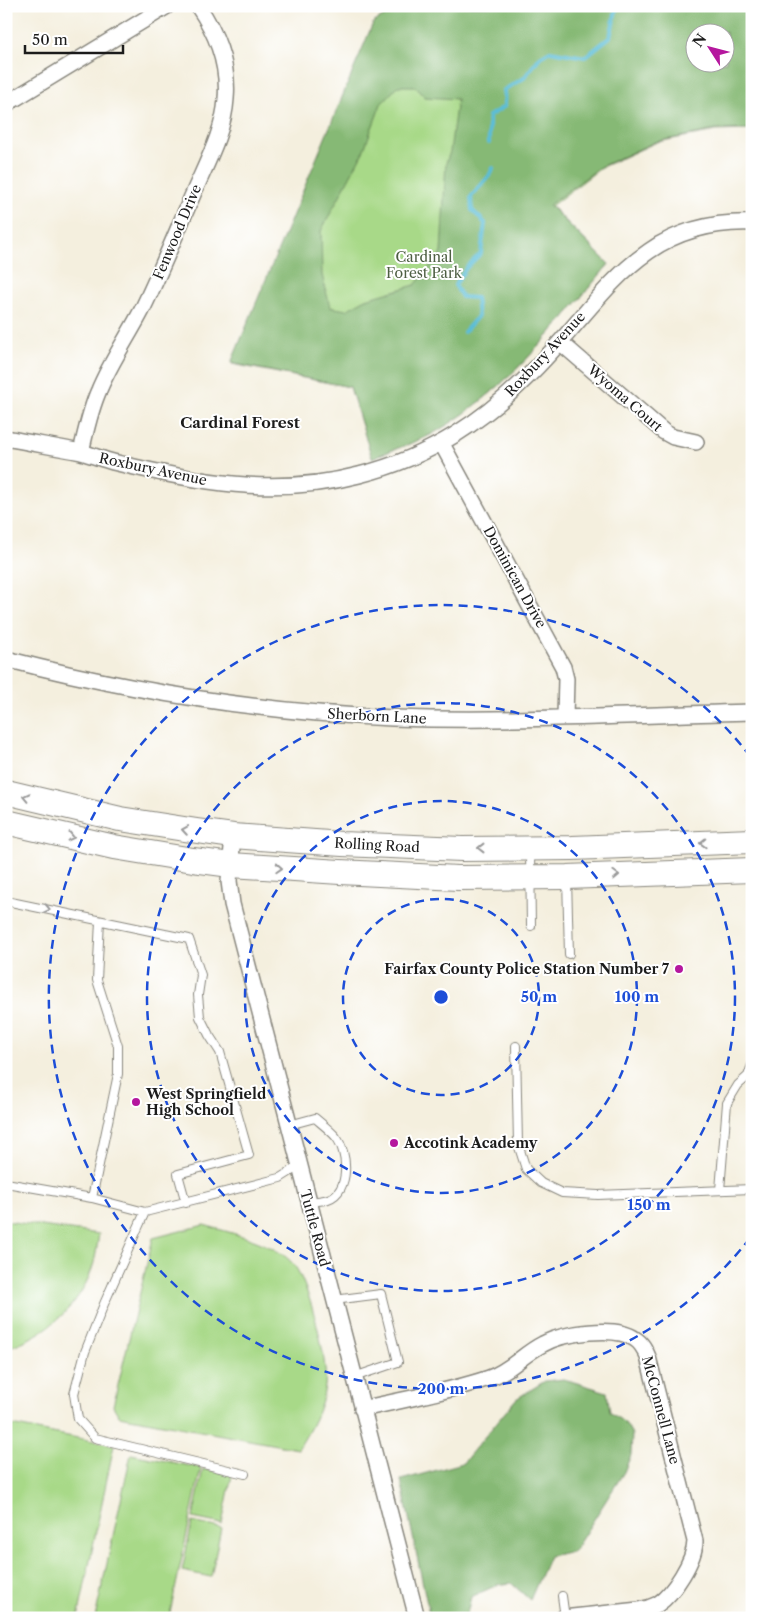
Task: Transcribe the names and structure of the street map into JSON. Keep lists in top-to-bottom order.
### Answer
{
  "streets": {
    "main road": ["Rolling Road"],
    "street": [
      "Fenwood Drive",
      "Roxbury Avenue",
      "Wyoma Court",
      "Dominican Drive",
      "Sherborn Lane",
      "Tuttle Road",
      "McConnell Lane"
    ]
  },
  "crossings": [
    ["Fenwood Drive", "Roxbury Avenue"],
    ["Roxbury Avenue", "Wyoma Court"],
    ["Roxbury Avenue", "Dominican Drive"],
    ["Dominican Drive", "Sherborn Lane"],
    ["Rolling Road", "Tuttle Road"],
    ["Tuttle Road", "McConnell Lane"]
  ],
  "districts": ["Cardinal Forest"],
  "parks": ["Cardinal Forest Park"],
  "places": ["Fairfax County Police Station Number 7", "West Springfield High School", "Accotink Academy"],
  "scale_bar": "50 m",
  "north": "top left",
  "rings": [
    "50 m",
    "100 m",
    "150 m",
    "200 m"
  ]
}
